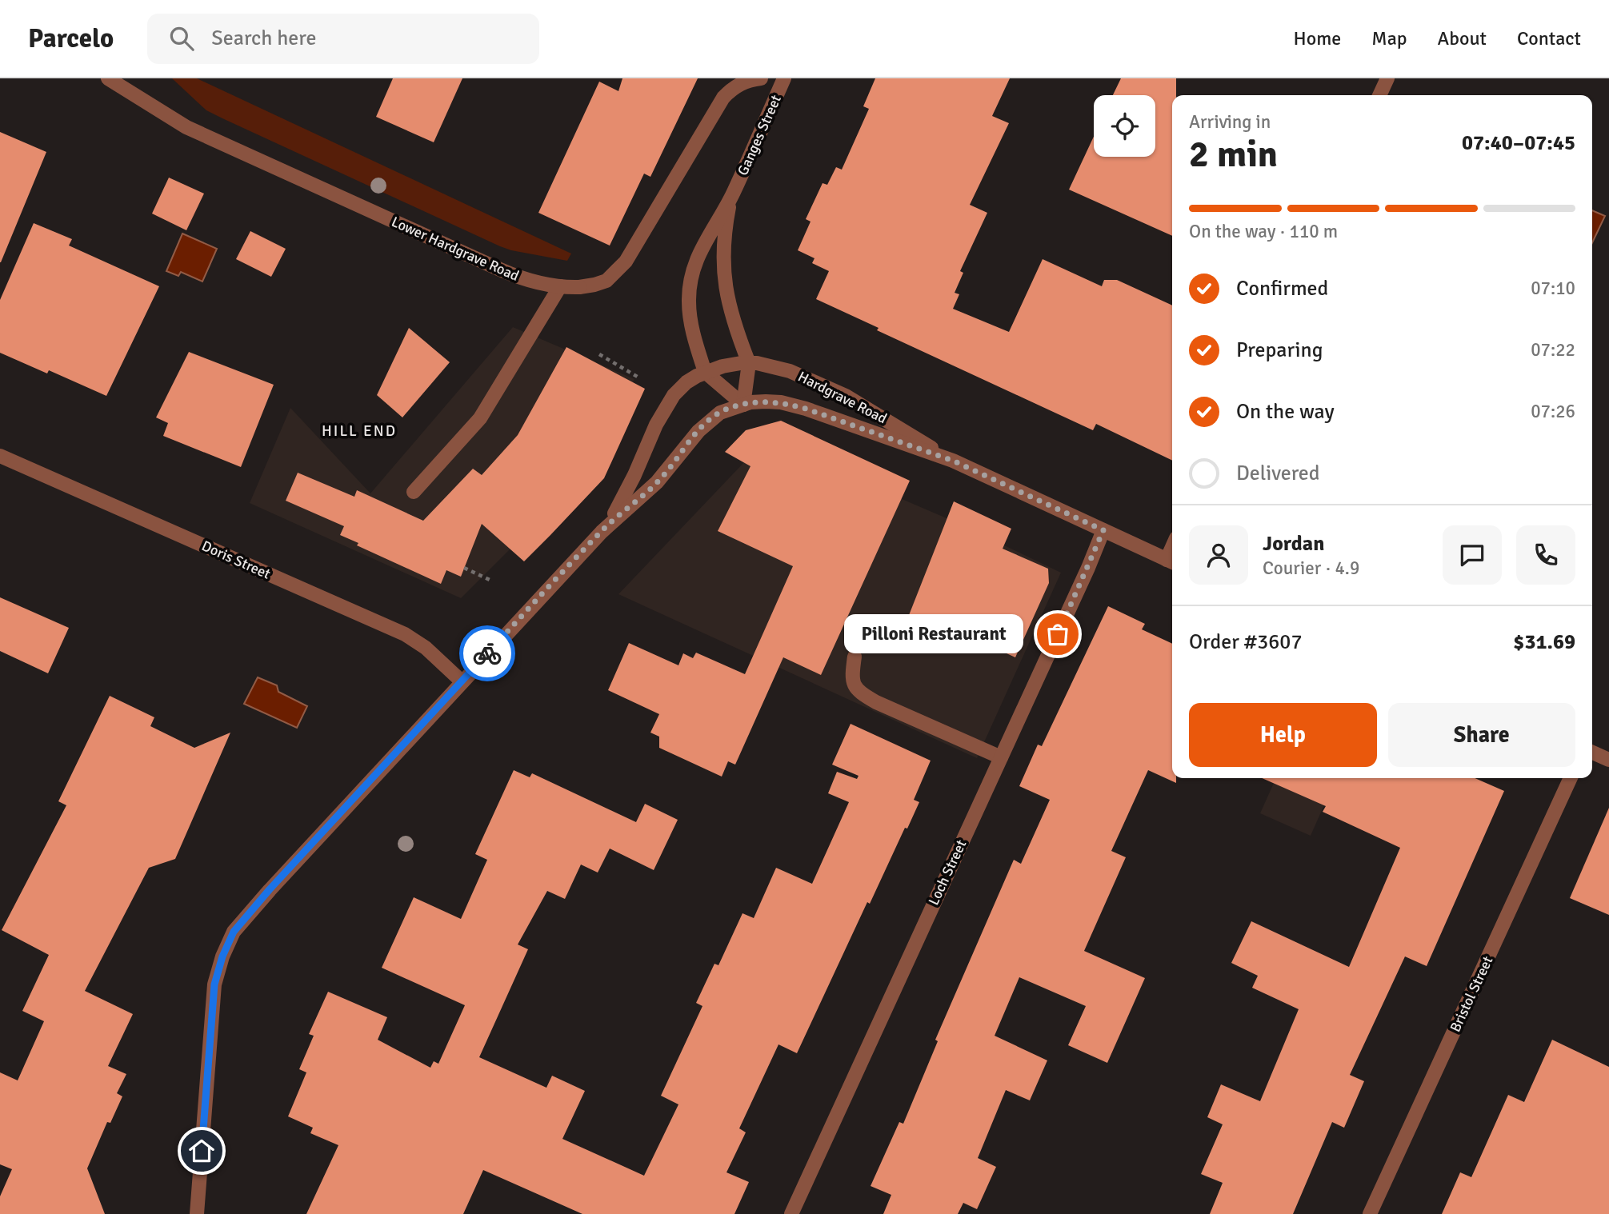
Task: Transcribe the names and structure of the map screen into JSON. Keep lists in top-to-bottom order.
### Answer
{
  "streets": {
    "street": [
      "Ganges Street",
      "Lower Hardgrave Road",
      "Hardgrave Road",
      "Doris Street",
      "Loch Street",
      "Bristol Street"
    ]
  },
  "crossings": [
    ["Ganges Street", "Hardgrave Road"],
    ["Hardgrave Road", "Loch Street"]
  ],
  "districts": ["HILL END"],
  "places": ["Pilloni Restaurant"],
  "page": {
    "header": "Parcelo",
    "search": "Search here",
    "nav": [
      "Home",
      "Map",
      "About",
      "Contact"
    ],
    "heading": ["2 min", "Arriving in", "07:40–07:45"],
    "panel": [
      "Jordan",
      "Courier · 4.9",
      "Order #3607",
      "$31.69"
    ],
    "bar": "On the way · 110 m",
    "list": [
      ["Confirmed", "07:10"],
      ["Preparing", "07:22"],
      ["On the way", "07:26"],
      "Delivered"
    ],
    "bubble": "Pilloni Restaurant",
    "buttons": ["Help", "Share"]
  }
}
